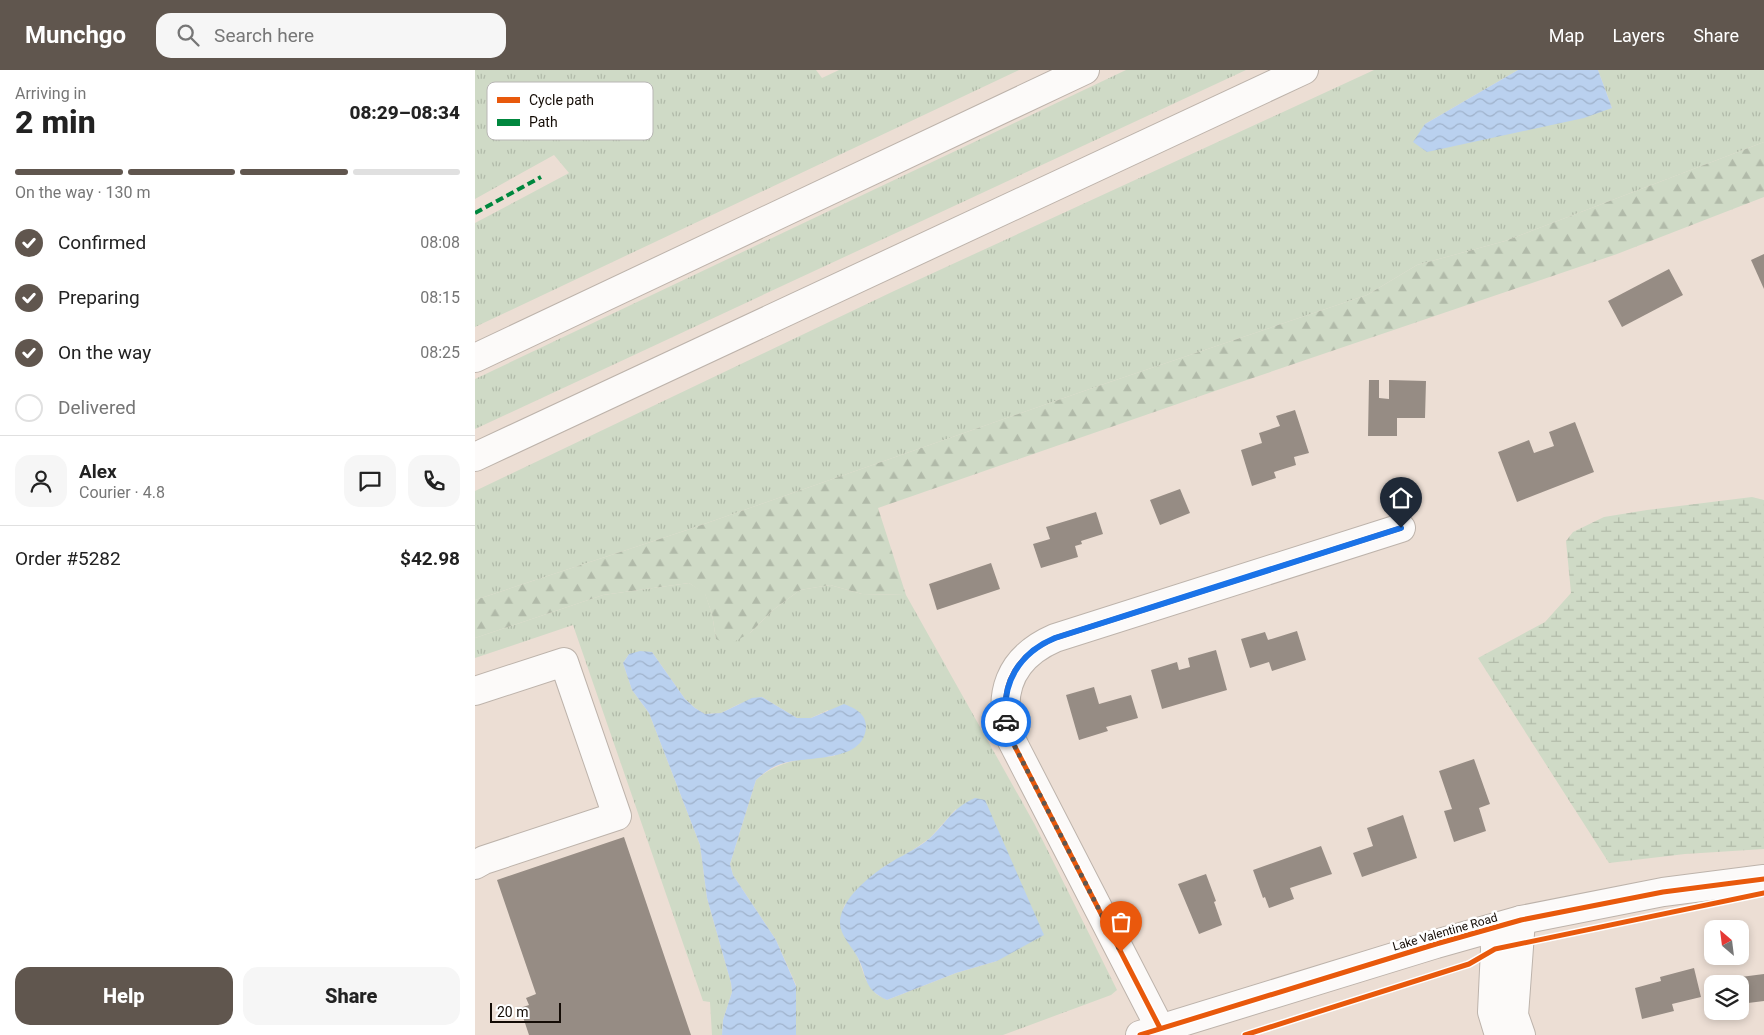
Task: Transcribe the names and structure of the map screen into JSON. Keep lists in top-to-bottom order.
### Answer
{
  "streets": {
    "main road": ["Lake Valentine Road"]
  },
  "legend": ["Cycle path", "Path"],
  "scale_bar": "20 m",
  "north": "top left",
  "page": {
    "header": "Munchgo",
    "search": "Search here",
    "nav": ["Map", "Layers", "Share"],
    "heading": ["2 min", "Arriving in", "08:29–08:34"],
    "panel": [
      "Alex",
      "Courier · 4.8",
      "Order #5282",
      "$42.98"
    ],
    "bar": "On the way · 130 m",
    "list": [
      ["Confirmed", "08:08"],
      ["Preparing", "08:15"],
      ["On the way", "08:25"],
      "Delivered"
    ],
    "buttons": ["Help", "Share"],
    "scale": "20 m"
  }
}
